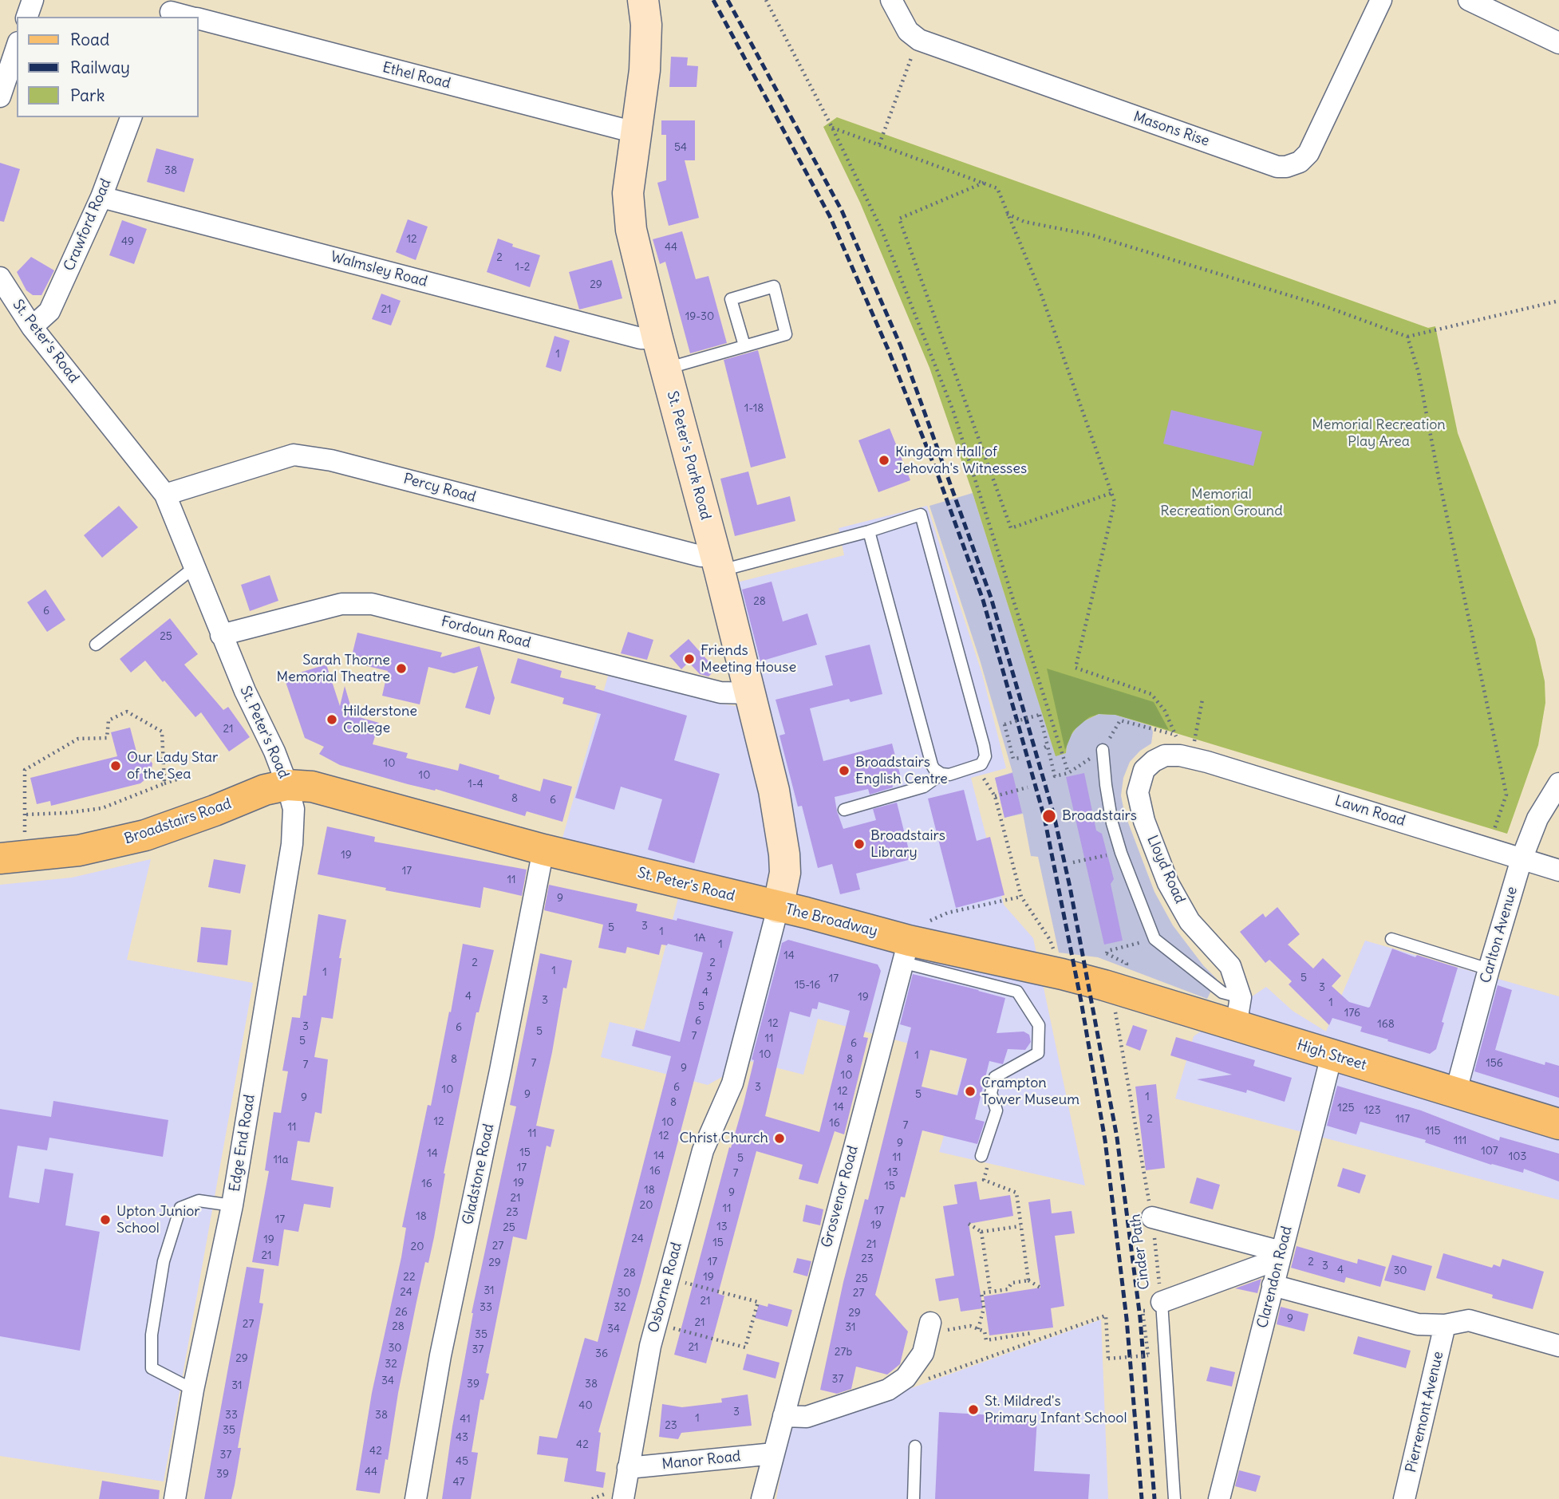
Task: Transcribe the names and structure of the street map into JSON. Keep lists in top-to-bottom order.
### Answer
{
  "streets": {
    "main road": [
      "St. Peter's Road",
      "St. Peter's Park Road",
      "Broadstairs Road",
      "The Broadway",
      "High Street"
    ],
    "street": [
      "Ethel Road",
      "Masons Rise",
      "Crawford Road",
      "Walmsley Road",
      "Percy Road",
      "Fordoun Road",
      "Lawn Road",
      "Lloyd Road",
      "Carlton Avenue",
      "Edge End Road",
      "Gladstone Road",
      "Grosvenor Road",
      "Clarendon Road",
      "Osborne Road",
      "Pierremont Avenue",
      "Manor Road"
    ],
    "lane": ["Cinder Path"]
  },
  "crossings": [
    ["Ethel Road", "St. Peter's Park Road"],
    ["Crawford Road", "Walmsley Road"],
    ["Crawford Road", "St. Peter's Road"],
    ["Walmsley Road", "St. Peter's Park Road"],
    ["St. Peter's Road", "St. Peter's Park Road"],
    ["St. Peter's Road", "Percy Road"],
    ["St. Peter's Road", "Fordoun Road"],
    ["St. Peter's Road", "Broadstairs Road"],
    ["St. Peter's Road", "The Broadway"],
    ["St. Peter's Road", "Edge End Road"],
    ["St. Peter's Road", "Gladstone Road"],
    ["St. Peter's Park Road", "Percy Road"],
    ["St. Peter's Park Road", "Fordoun Road"],
    ["St. Peter's Park Road", "The Broadway"],
    ["Lawn Road", "Lloyd Road"],
    ["Lawn Road", "Carlton Avenue"],
    ["Broadstairs Road", "Edge End Road"],
    ["Lloyd Road", "High Street"],
    ["The Broadway", "High Street"],
    ["The Broadway", "Grosvenor Road"],
    ["The Broadway", "Cinder Path"],
    ["The Broadway", "Osborne Road"],
    ["Carlton Avenue", "High Street"],
    ["High Street", "Cinder Path"],
    ["High Street", "Clarendon Road"],
    ["Grosvenor Road", "Manor Road"],
    ["Osborne Road", "Manor Road"]
  ],
  "parks": ["Memorial Recreation Play Area", "Memorial Recreation Ground"],
  "places": [
    "Kingdom Hall of Jehovah's Witnesses",
    "Friends Meeting House",
    "Sarah Thorne Memorial Theatre",
    "Hilderstone College",
    "Our Lady Star of the Sea",
    "Broadstairs English Centre",
    "Broadstairs",
    "Broadstairs Library",
    "Crampton Tower Museum",
    "Christ Church",
    "Upton Junior School",
    "St. Mildred's Primary Infant School"
  ],
  "house_numbers": [
    "54",
    "38",
    "12",
    "49",
    "44",
    "2",
    "1-2",
    "29",
    "21",
    "19-30",
    "1",
    "1-18",
    "28",
    "6",
    "25",
    "21",
    "10",
    "10",
    "1-4",
    "8",
    "6",
    "19",
    "17",
    "11",
    "9",
    "3",
    "5",
    "1",
    "1A",
    "1",
    "14",
    "2",
    "2",
    "1",
    "1",
    "3",
    "5",
    "17",
    "15-16",
    "3",
    "4",
    "4",
    "19",
    "3",
    "1",
    "5",
    "176",
    "6",
    "12",
    "168",
    "3",
    "6",
    "5",
    "7",
    "11",
    "5",
    "6",
    "10",
    "1",
    "8",
    "8",
    "7",
    "156",
    "7",
    "9",
    "10",
    "6",
    "3",
    "10",
    "12",
    "9",
    "5",
    "1",
    "9",
    "8",
    "14",
    "125",
    "123",
    "2",
    "117",
    "12",
    "10",
    "16",
    "7",
    "11",
    "115",
    "11",
    "12",
    "111",
    "9",
    "107",
    "15",
    "14",
    "14",
    "103",
    "11",
    "5",
    "11a",
    "17",
    "16",
    "13",
    "7",
    "19",
    "16",
    "15",
    "18",
    "9",
    "21",
    "20",
    "11",
    "17",
    "23",
    "18",
    "17",
    "19",
    "13",
    "25",
    "24",
    "19",
    "15",
    "21",
    "27",
    "20",
    "21",
    "23",
    "17",
    "2",
    "29",
    "3",
    "4",
    "30",
    "28",
    "22",
    "19",
    "25",
    "31",
    "24",
    "30",
    "27",
    "21",
    "33",
    "32",
    "26",
    "29",
    "9",
    "21",
    "27",
    "28",
    "31",
    "34",
    "35",
    "21",
    "30",
    "37",
    "27b",
    "36",
    "29",
    "32",
    "37",
    "34",
    "39",
    "38",
    "31",
    "40",
    "3",
    "33",
    "38",
    "1",
    "41",
    "23",
    "35",
    "43",
    "42",
    "42",
    "37",
    "45",
    "44",
    "39",
    "47"
  ],
  "legend": ["Road", "Railway", "Park"]
}
